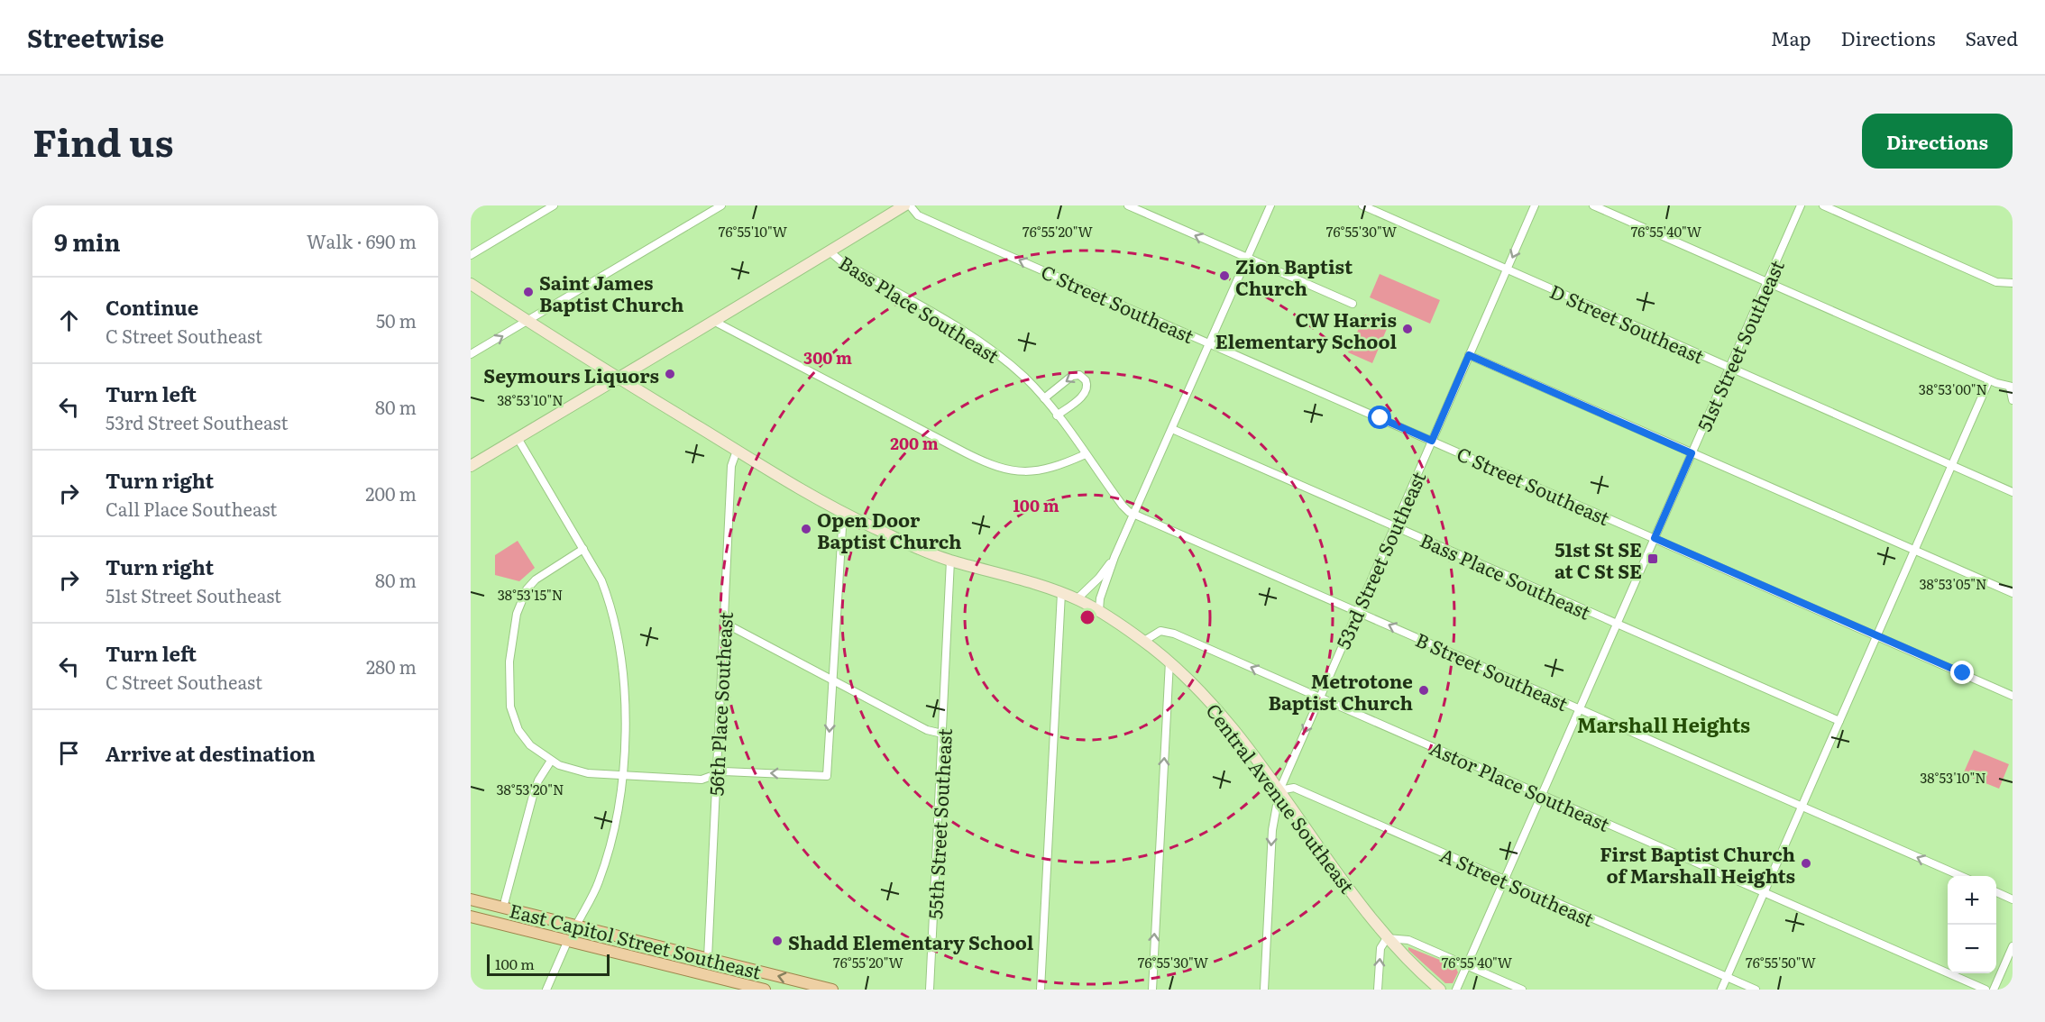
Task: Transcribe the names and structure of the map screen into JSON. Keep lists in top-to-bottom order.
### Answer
{
  "streets": {
    "main road": ["Central Avenue Southeast", "East Capitol Street Southeast"],
    "street": [
      "C Street Southeast",
      "Bass Place Southeast",
      "D Street Southeast",
      "51st Street Southeast",
      "53rd Street Southeast",
      "B Street Southeast",
      "56th Place Southeast",
      "Astor Place Southeast",
      "55th Street Southeast",
      "A Street Southeast"
    ]
  },
  "crossings": [
    ["C Street Southeast", "51st Street Southeast"],
    ["C Street Southeast", "53rd Street Southeast"],
    ["Bass Place Southeast", "51st Street Southeast"],
    ["Bass Place Southeast", "53rd Street Southeast"],
    ["Bass Place Southeast", "B Street Southeast"],
    ["D Street Southeast", "51st Street Southeast"],
    ["D Street Southeast", "53rd Street Southeast"],
    ["51st Street Southeast", "B Street Southeast"],
    ["51st Street Southeast", "Astor Place Southeast"],
    ["51st Street Southeast", "A Street Southeast"],
    ["53rd Street Southeast", "B Street Southeast"],
    ["53rd Street Southeast", "Astor Place Southeast"],
    ["53rd Street Southeast", "Central Avenue Southeast"],
    ["53rd Street Southeast", "A Street Southeast"],
    ["56th Place Southeast", "Central Avenue Southeast"],
    ["56th Place Southeast", "East Capitol Street Southeast"],
    ["Astor Place Southeast", "Central Avenue Southeast"],
    ["Central Avenue Southeast", "55th Street Southeast"],
    ["Central Avenue Southeast", "A Street Southeast"]
  ],
  "one_way": ["53rd Street Southeast", "B Street Southeast"],
  "districts": ["Marshall Heights"],
  "places": {
    "other": [
      "Zion Baptist Church",
      "Saint James Baptist Church",
      "CW Harris Elementary School",
      "Seymours Liquors",
      "Open Door Baptist Church",
      "Metrotone Baptist Church",
      "First Baptist Church of Marshall Heights",
      "Shadd Elementary School"
    ],
    "transit": ["51st St SE at C St SE"]
  },
  "scale_bar": "100 m",
  "page": {
    "header": "Streetwise",
    "nav": ["Map", "Directions", "Saved"],
    "title": "Find us",
    "buttons": "Directions",
    "heading": ["9 min", "Walk · 690 m"],
    "list": [
      ["Continue", "C Street Southeast", "50 m"],
      ["Turn left", "53rd Street Southeast", "80 m"],
      ["Turn right", "Call Place Southeast", "200 m"],
      ["Turn right", "51st Street Southeast", "80 m"],
      ["Turn left", "C Street Southeast", "280 m"],
      "Arrive at destination"
    ],
    "map_buttons": ["+", "−"],
    "scale": "100 m"
  },
  "coordinates": [
    "76°55'10\"W",
    "76°55'20\"W",
    "76°55'30\"W",
    "76°55'40\"W",
    "38°53'00\"N",
    "38°53'10\"N",
    "38°53'05\"N",
    "38°53'15\"N",
    "38°53'20\"N",
    "76°55'50\"W"
  ],
  "rings": ["300 m", "200 m", "100 m"]
}
